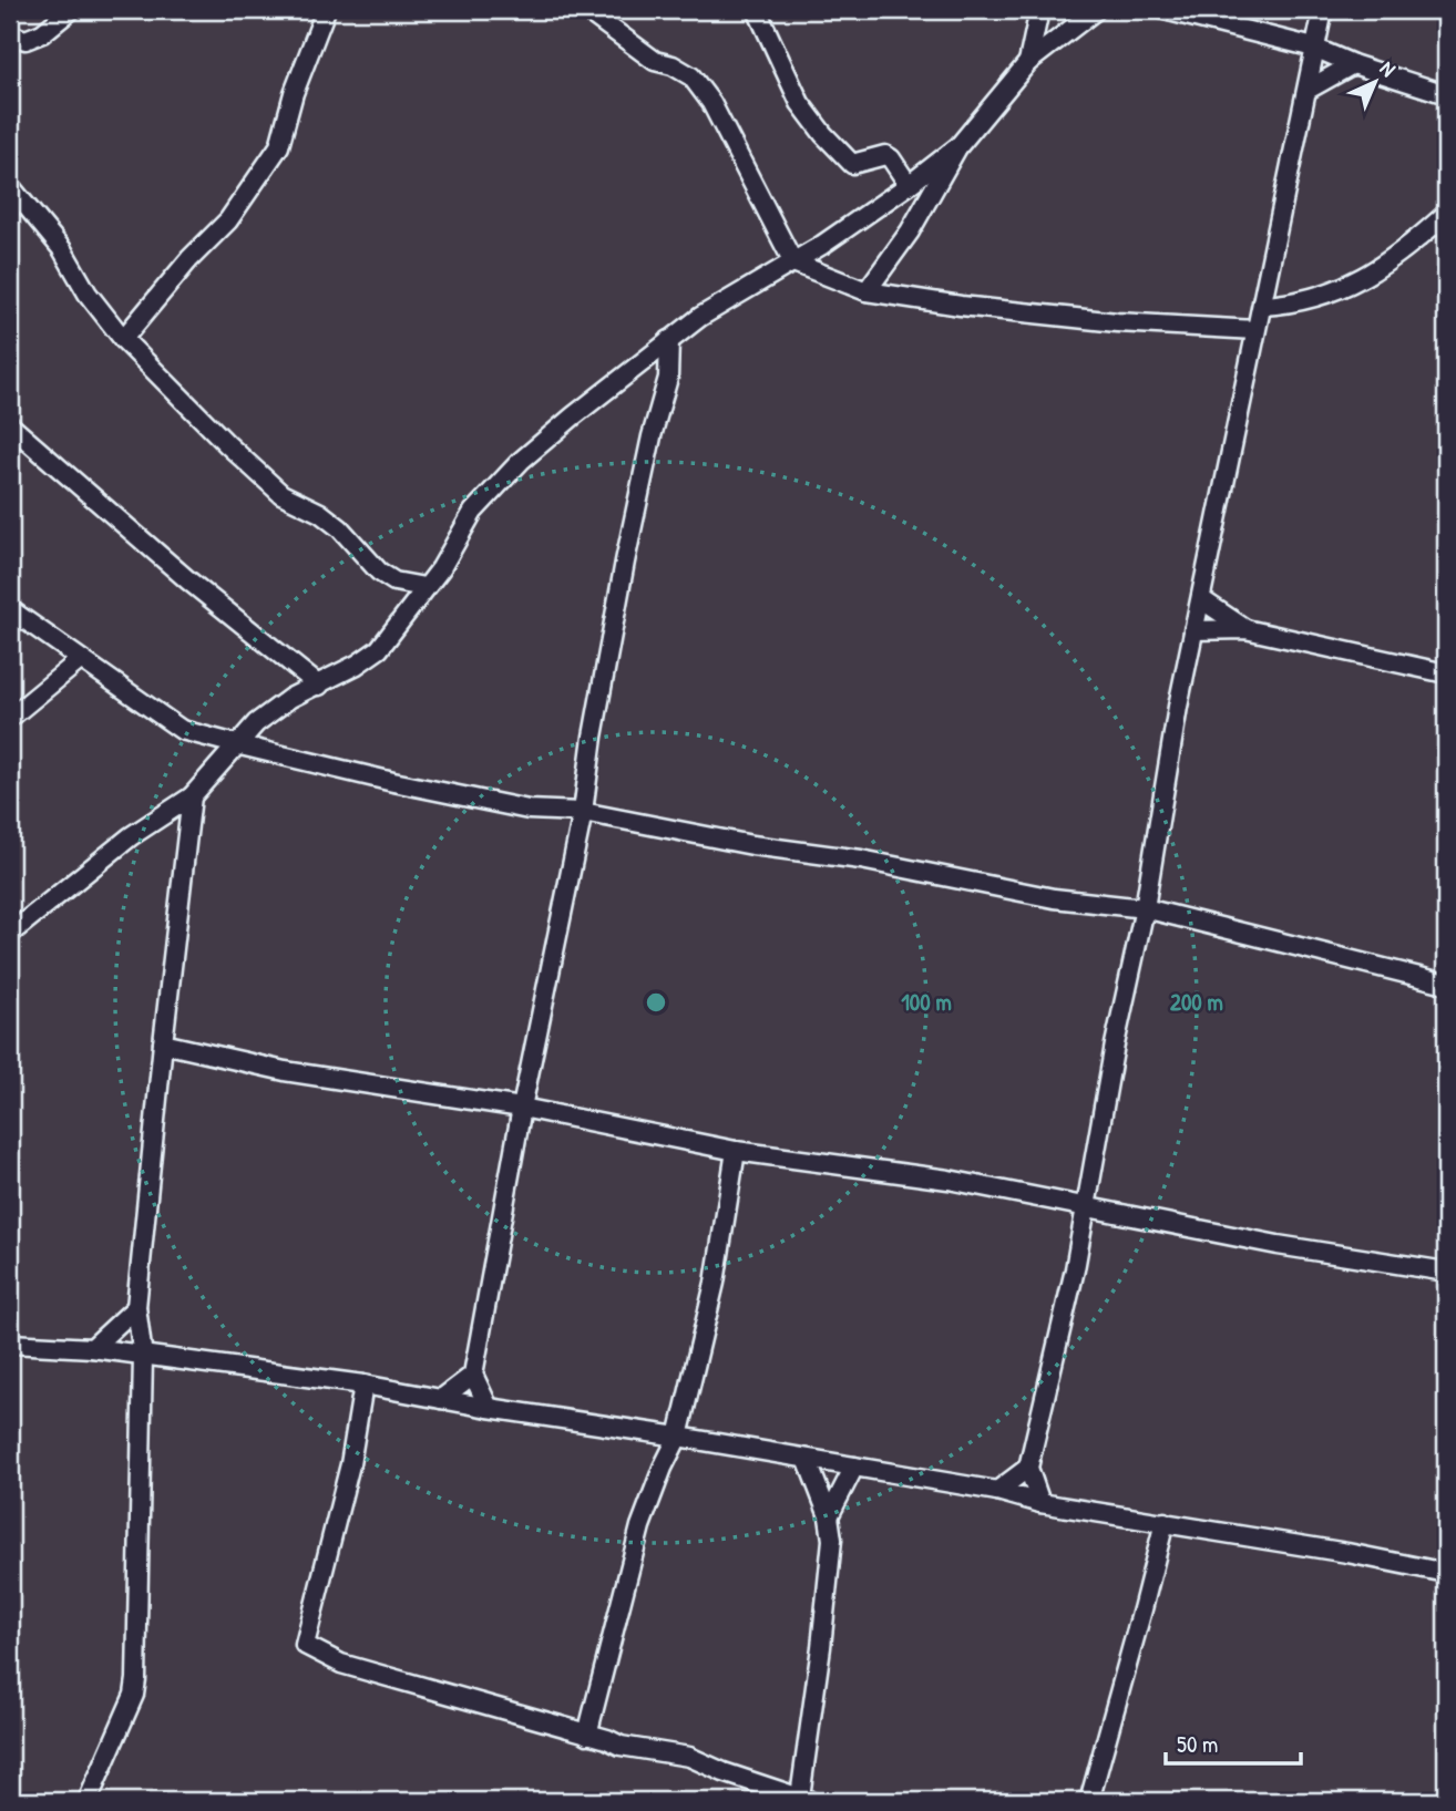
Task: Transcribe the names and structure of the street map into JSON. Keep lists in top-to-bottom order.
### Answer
{
  "scale_bar": "50 m",
  "north": "top right",
  "rings": ["100 m", "200 m"]
}
